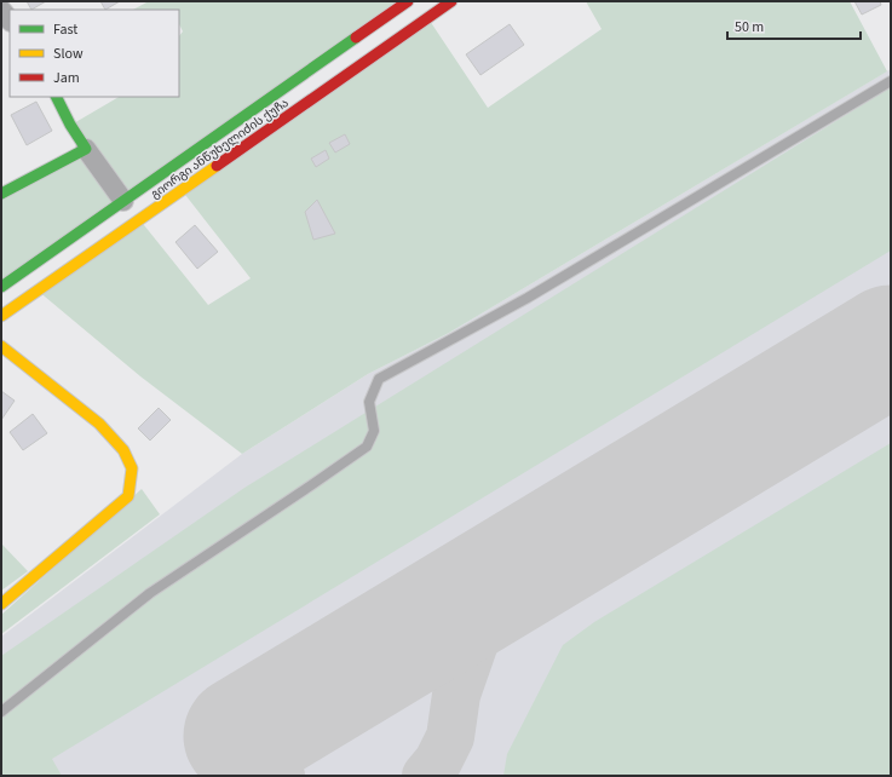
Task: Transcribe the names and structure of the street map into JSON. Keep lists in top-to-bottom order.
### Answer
{
  "streets": {
    "main road": ["გიორგი ანწუხელიძის ქუჩა"]
  },
  "legend": ["Fast", "Slow", "Jam"],
  "scale_bar": "50 m"
}
